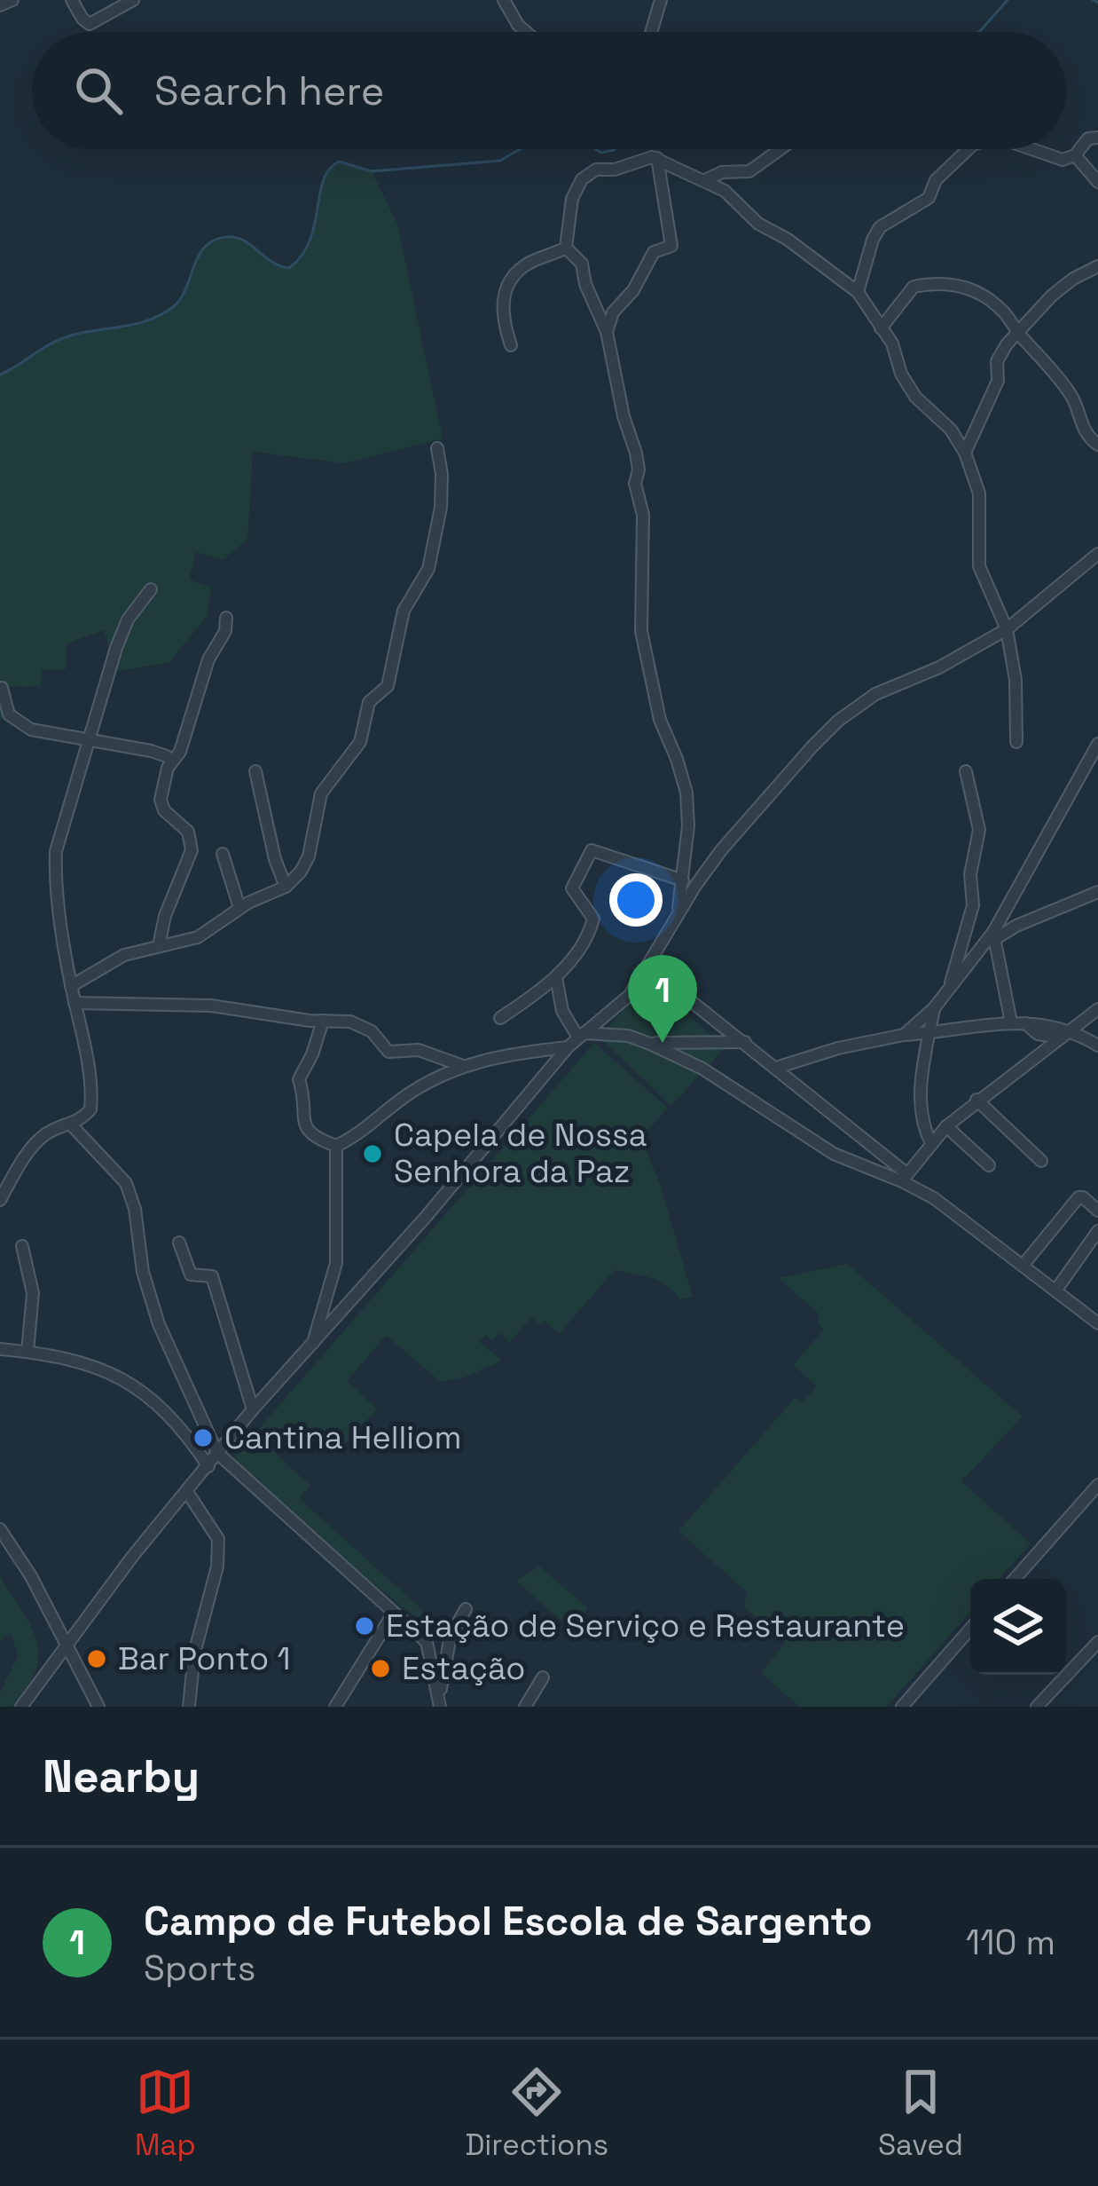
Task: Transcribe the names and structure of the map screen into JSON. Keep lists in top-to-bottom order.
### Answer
{
  "places": [
    "Capela de Nossa Senhora da Paz",
    "Cantina Helliom",
    "Estação de Serviço e Restaurante",
    "Bar Ponto 1",
    "Estação"
  ],
  "page": {
    "search": "Search here",
    "pins": "1",
    "heading": "Nearby",
    "list": [
      {
        "mark": "1",
        "name": "Campo de Futebol Escola de Sargento",
        "note": "Sports",
        "value": "110 m"
      }
    ],
    "nav": ["Map", "Directions", "Saved"]
  }
}
